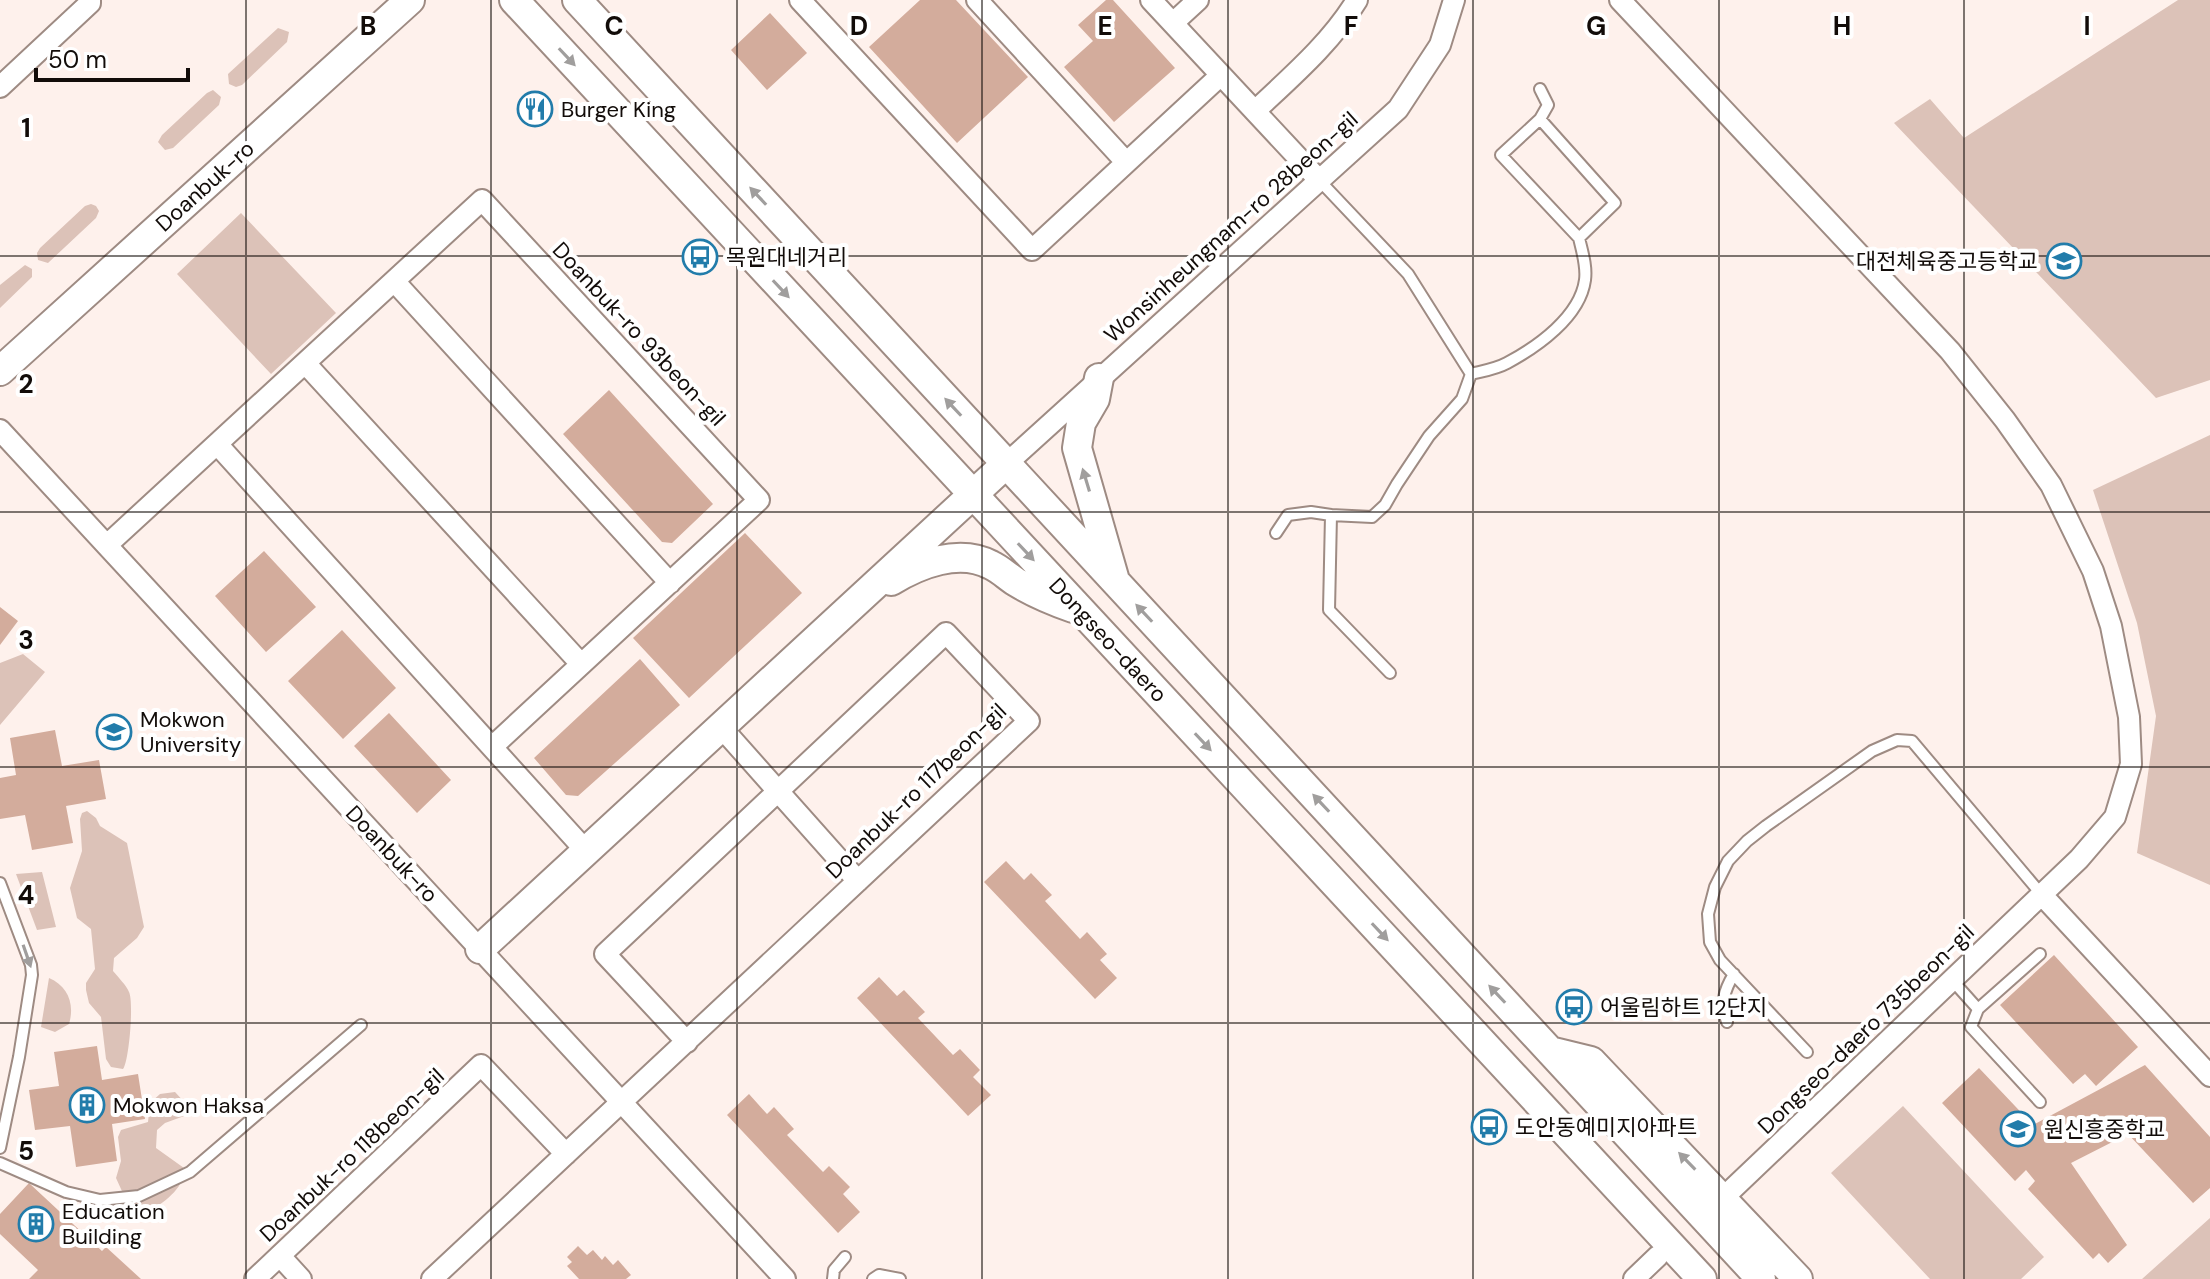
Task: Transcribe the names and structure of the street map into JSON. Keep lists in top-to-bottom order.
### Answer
{
  "streets": {
    "street": [
      "Doanbuk-ro",
      "Wonsinheungnam-ro 28beon-gil",
      "Doanbuk-ro 93beon-gil",
      "Dongseo-daero",
      "Doanbuk-ro 117beon-gil",
      "Dongseo-daero 735beon-gil",
      "Doanbuk-ro 118beon-gil"
    ]
  },
  "crossings": [
    ["Doanbuk-ro", "Doanbuk-ro 93beon-gil"],
    ["Doanbuk-ro", "Doanbuk-ro 117beon-gil"],
    ["Wonsinheungnam-ro 28beon-gil", "Dongseo-daero"]
  ],
  "places": {
    "restaurant": ["Burger King"],
    "bus stop": ["목원대네거리", "어울림하트 12단지", "도안동예미지아파트"],
    "school or university": ["대전체육중고등학교", "Mokwon University", "원신흥중학교"],
    "building": ["Mokwon Haksa", "Education Building"]
  },
  "scale_bar": "50 m",
  "grid": {
    "columns": [
      "B",
      "C",
      "D",
      "E",
      "F",
      "G",
      "H",
      "I"
    ],
    "rows": [
      "1",
      "2",
      "3",
      "4",
      "5"
    ]
  }
}
